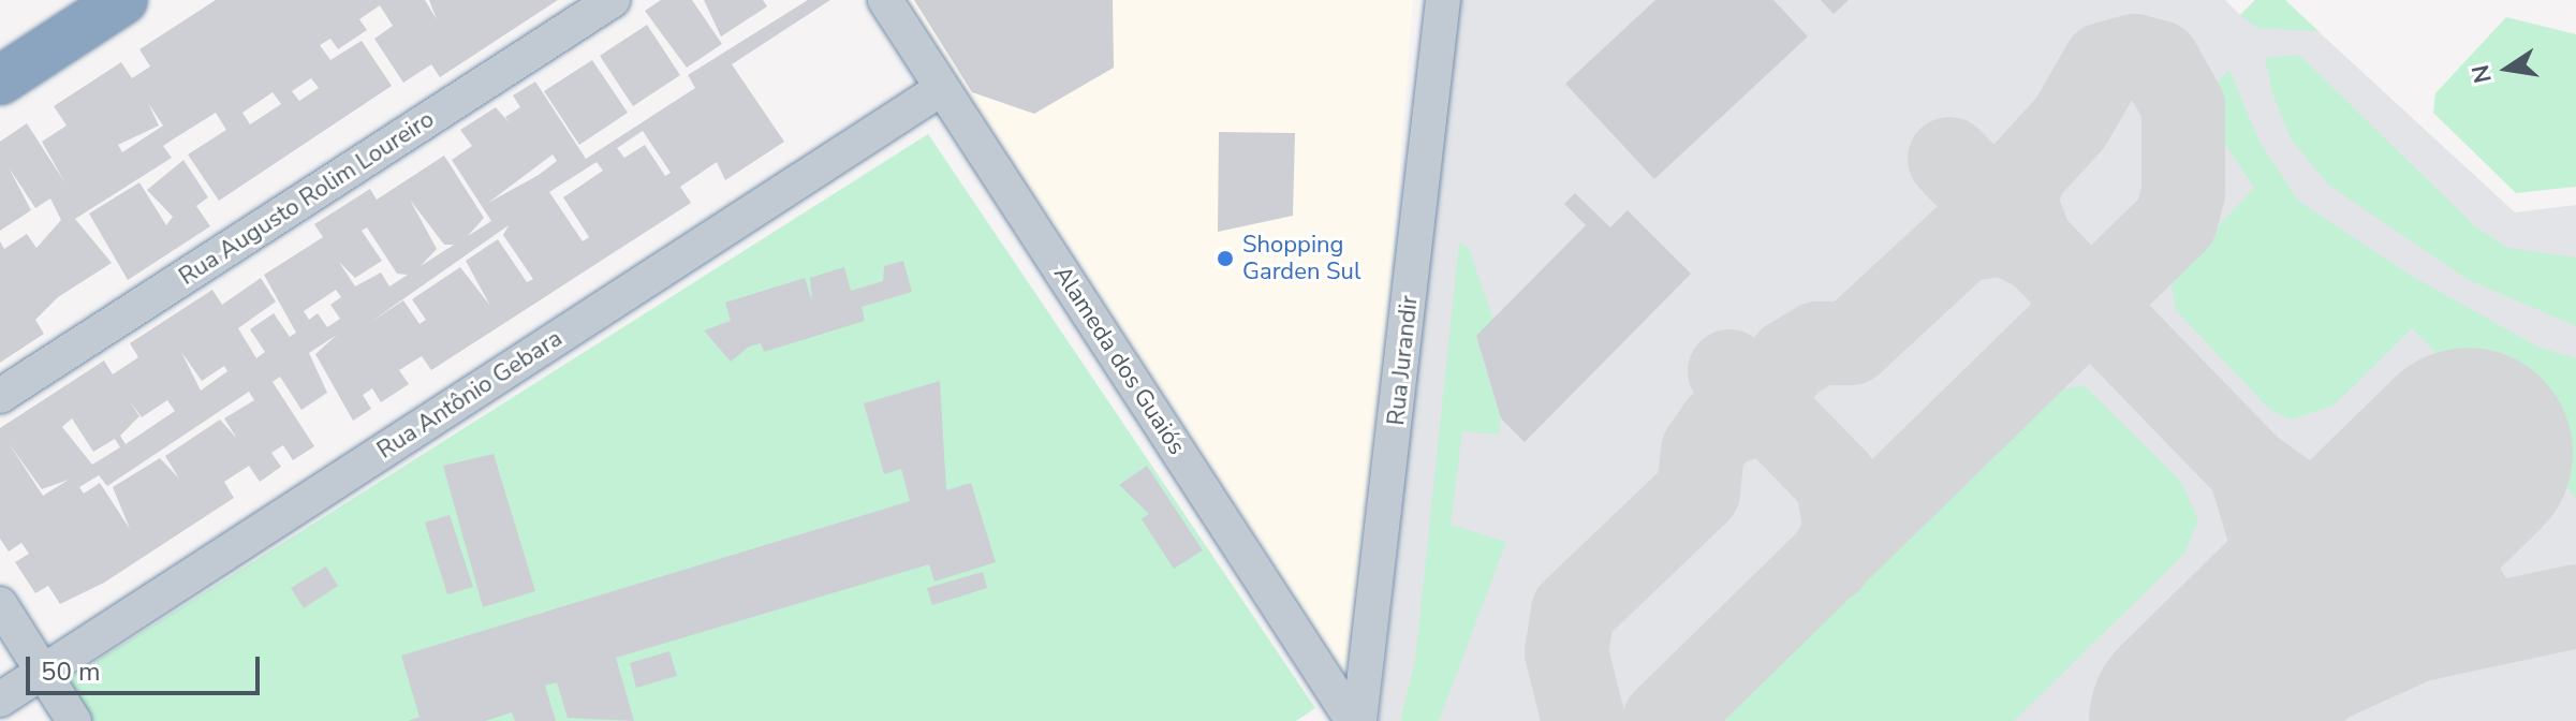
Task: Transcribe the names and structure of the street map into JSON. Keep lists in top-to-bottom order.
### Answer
{
  "streets": {
    "street": [
      "Rua Augusto Rolim Loureiro",
      "Alameda dos Guaiós",
      "Rua Jurandir",
      "Rua Antônio Gebara"
    ]
  },
  "crossings": [
    ["Alameda dos Guaiós", "Rua Antônio Gebara"]
  ],
  "places": ["Shopping Garden Sul"],
  "scale_bar": "50 m",
  "north": "left"
}
